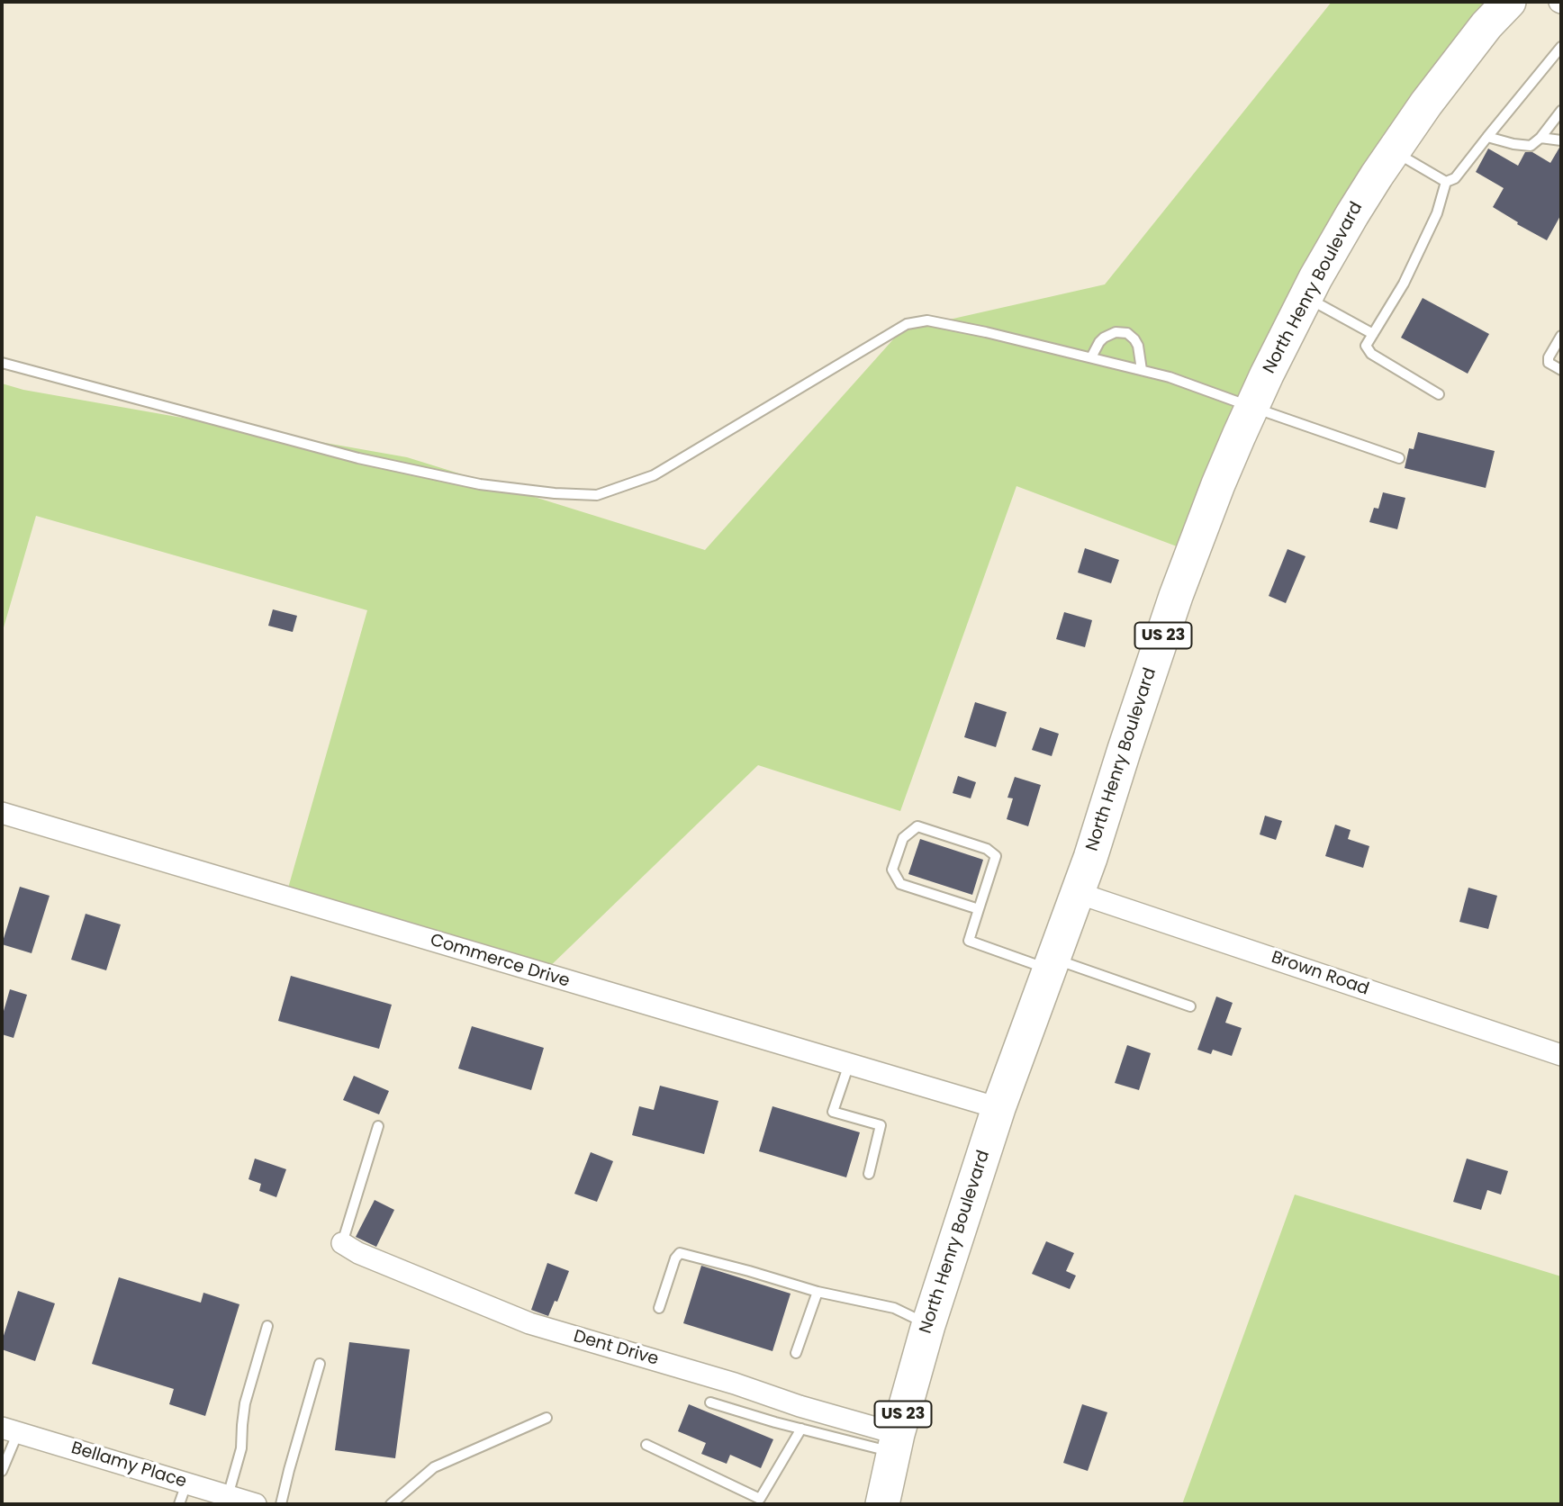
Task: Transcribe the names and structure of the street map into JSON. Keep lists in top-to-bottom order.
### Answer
{
  "streets": {
    "highway": ["North Henry Boulevard", "US 23"],
    "street": [
      "Commerce Drive",
      "Brown Road",
      "Dent Drive",
      "Bellamy Place"
    ]
  },
  "crossings": [
    ["North Henry Boulevard", "Commerce Drive"],
    ["North Henry Boulevard", "Brown Road"],
    ["North Henry Boulevard", "Dent Drive"]
  ]
}
